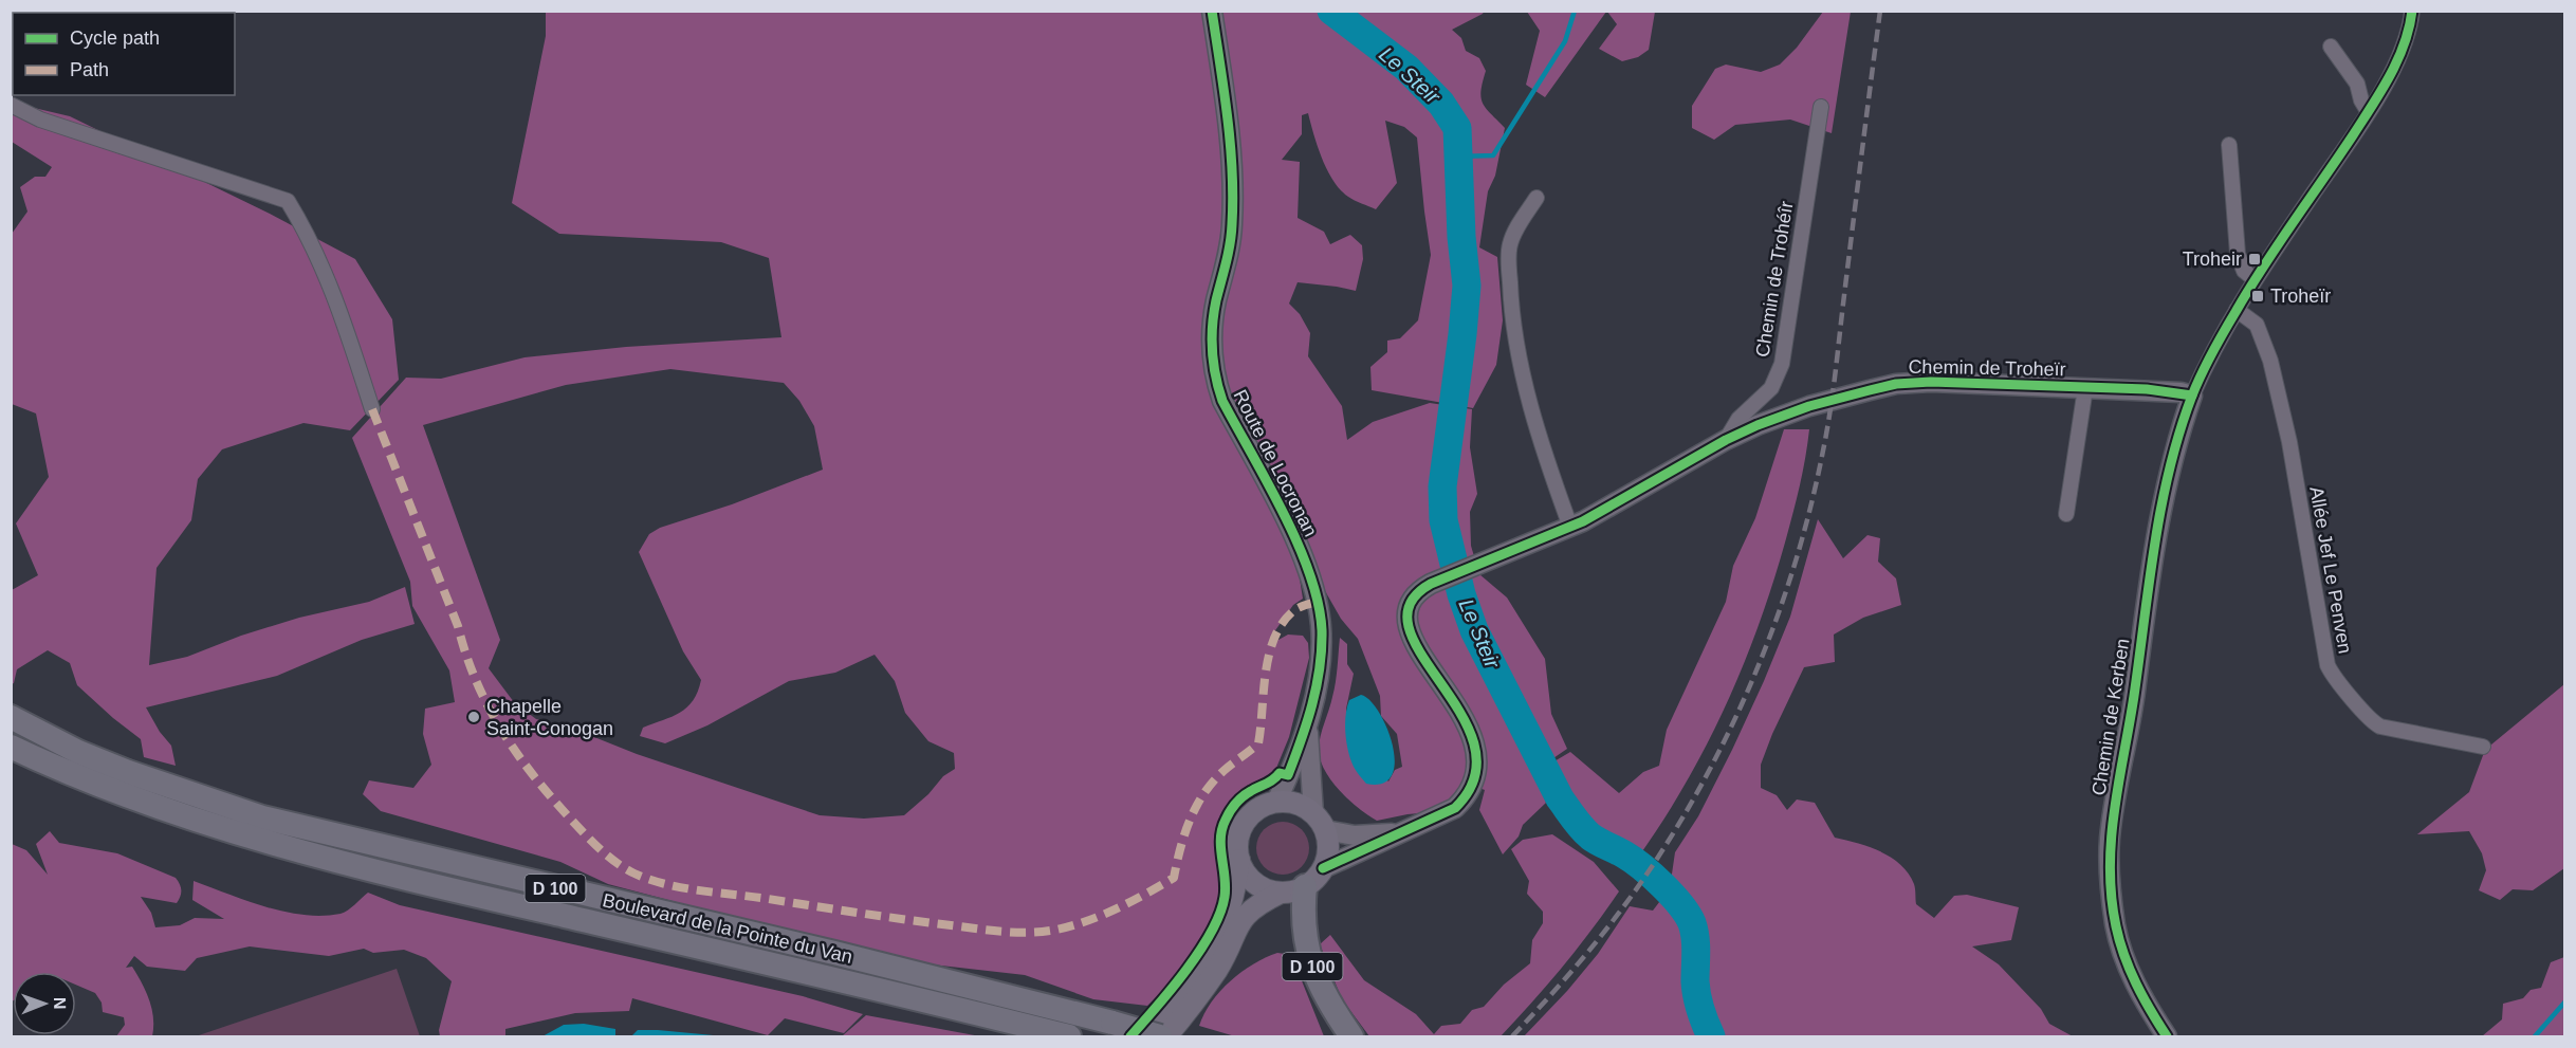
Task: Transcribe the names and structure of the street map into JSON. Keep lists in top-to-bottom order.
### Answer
{
  "streets": {
    "highway": ["D 100", "Boulevard de la Pointe du Van"],
    "street": [
      "Chemin de Trohéîr",
      "Chemin de Troheïr",
      "Route de Locronan",
      "Allée Jef Le Penven",
      "Chemin de Kerben"
    ]
  },
  "crossings": [
    ["Chemin de Trohéîr", "Chemin de Troheïr"],
    ["Chemin de Troheïr", "Route de Locronan"],
    ["Chemin de Troheïr", "Chemin de Kerben"],
    ["Chemin de Troheïr", "D 100"],
    ["Route de Locronan", "D 100"]
  ],
  "water": ["Le Steir"],
  "places": {
    "transit": ["Troheir", "Troheïr"],
    "other": ["Chapelle Saint-Conogan"]
  },
  "legend": ["Cycle path", "Path"],
  "north": "right"
}
